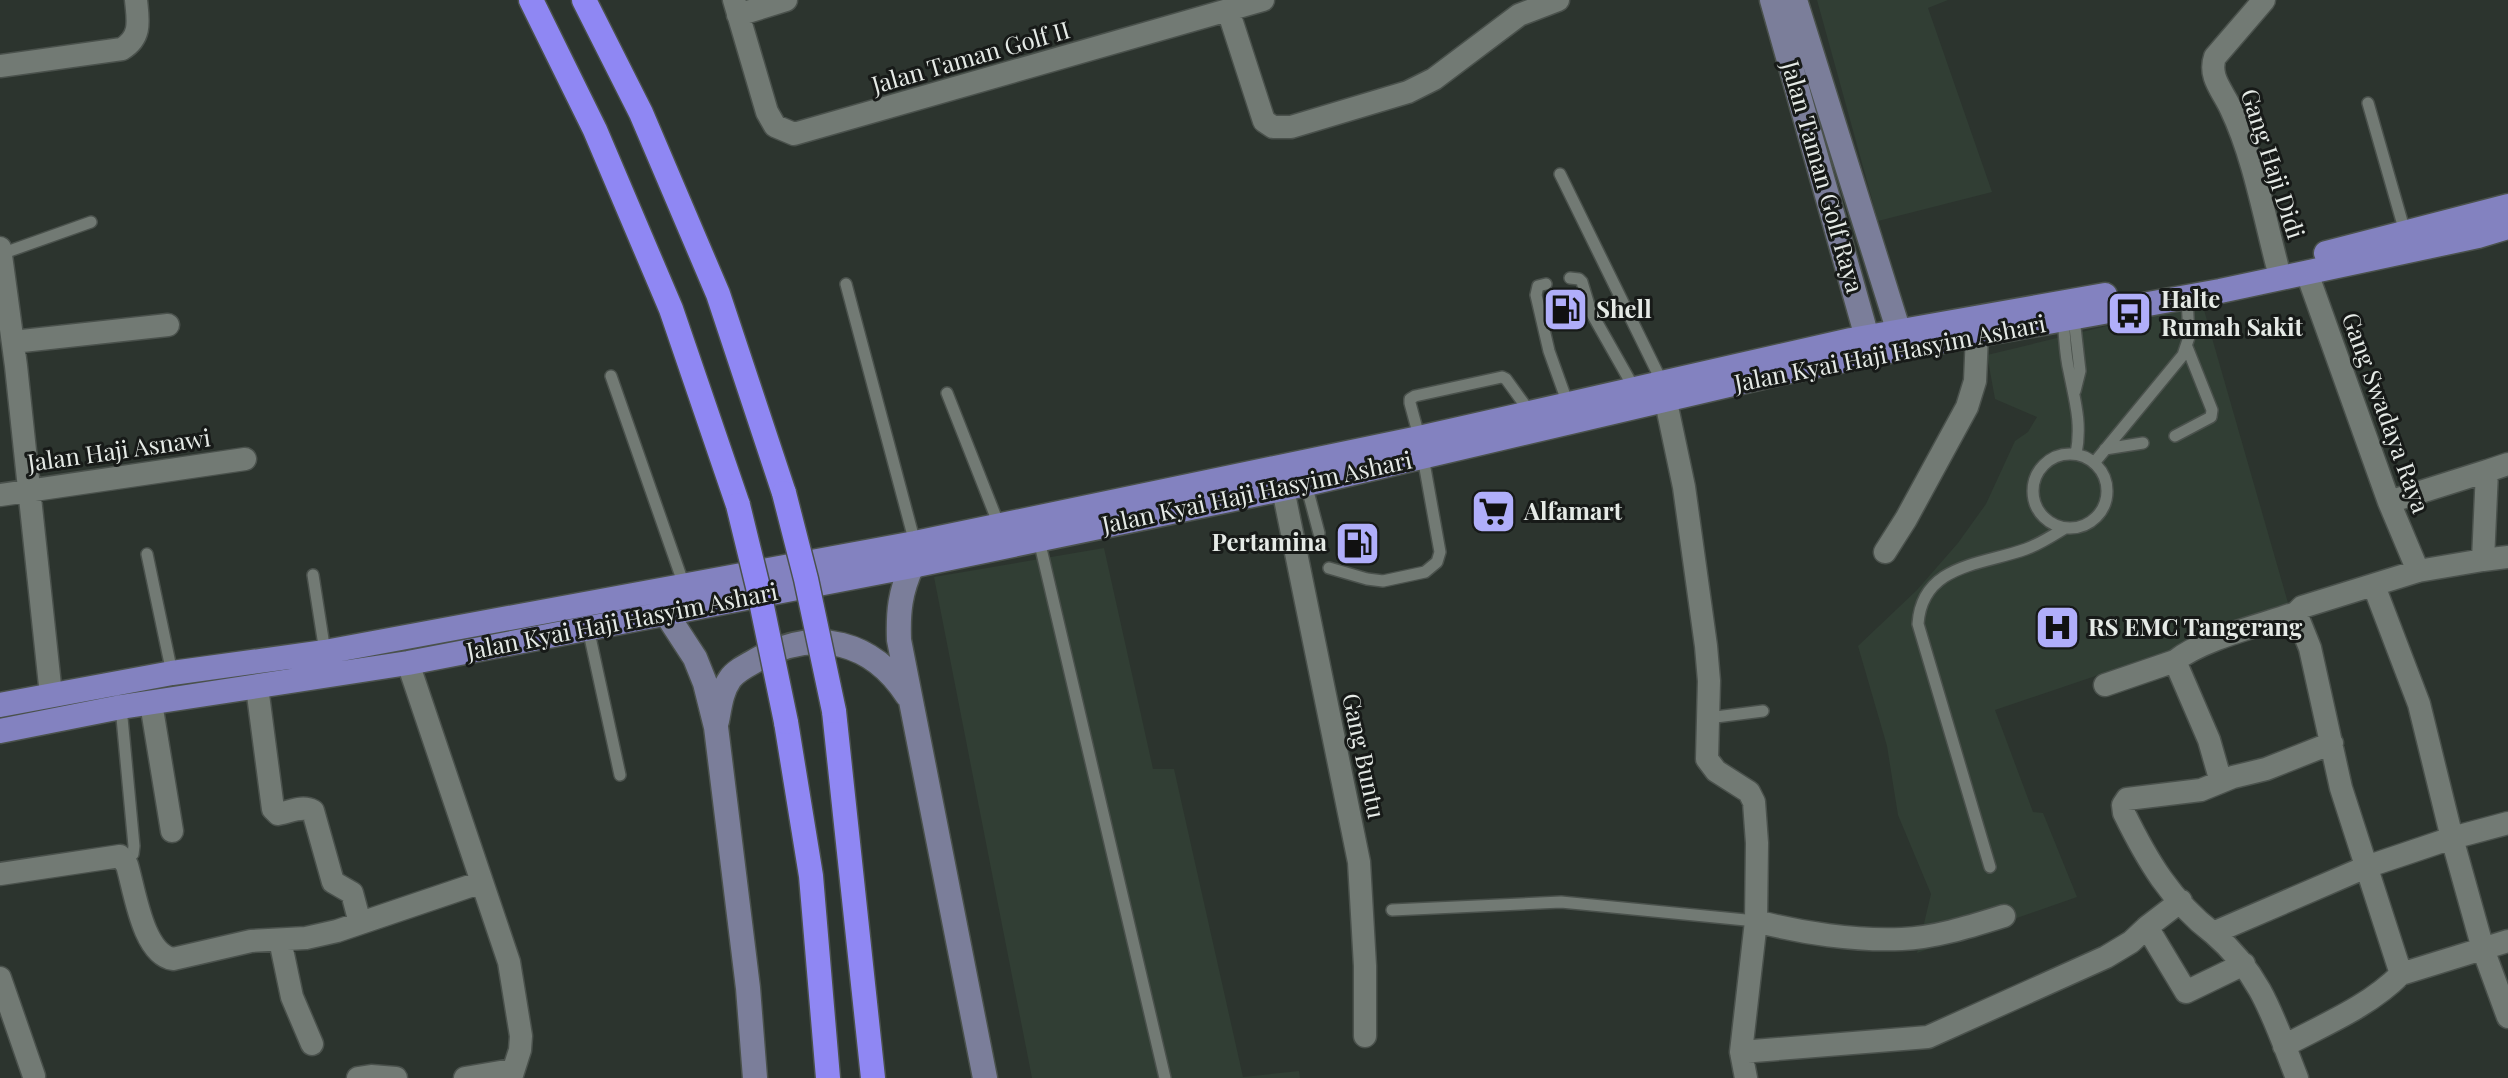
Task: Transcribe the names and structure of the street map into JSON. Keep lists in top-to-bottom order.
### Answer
{
  "streets": {
    "main road": ["Jalan Taman Golf Raya", "Jalan Kyai Haji Hasyim Ashari"],
    "street": [
      "Jalan Taman Golf II",
      "Gang Haji Didi",
      "Gang Swadaya Raya",
      "Jalan Haji Asnawi",
      "Gang Buntu"
    ]
  },
  "crossings": [
    ["Gang Haji Didi", "Jalan Kyai Haji Hasyim Ashari"],
    ["Jalan Taman Golf Raya", "Jalan Kyai Haji Hasyim Ashari"],
    ["Jalan Kyai Haji Hasyim Ashari", "Gang Swadaya Raya"],
    ["Jalan Kyai Haji Hasyim Ashari", "Gang Buntu"]
  ],
  "places": {
    "fuel station": ["Shell", "Pertamina"],
    "bus stop": ["Halte Rumah Sakit"],
    "supermarket": ["Alfamart"],
    "hospital": ["RS EMC Tangerang"]
  }
}
